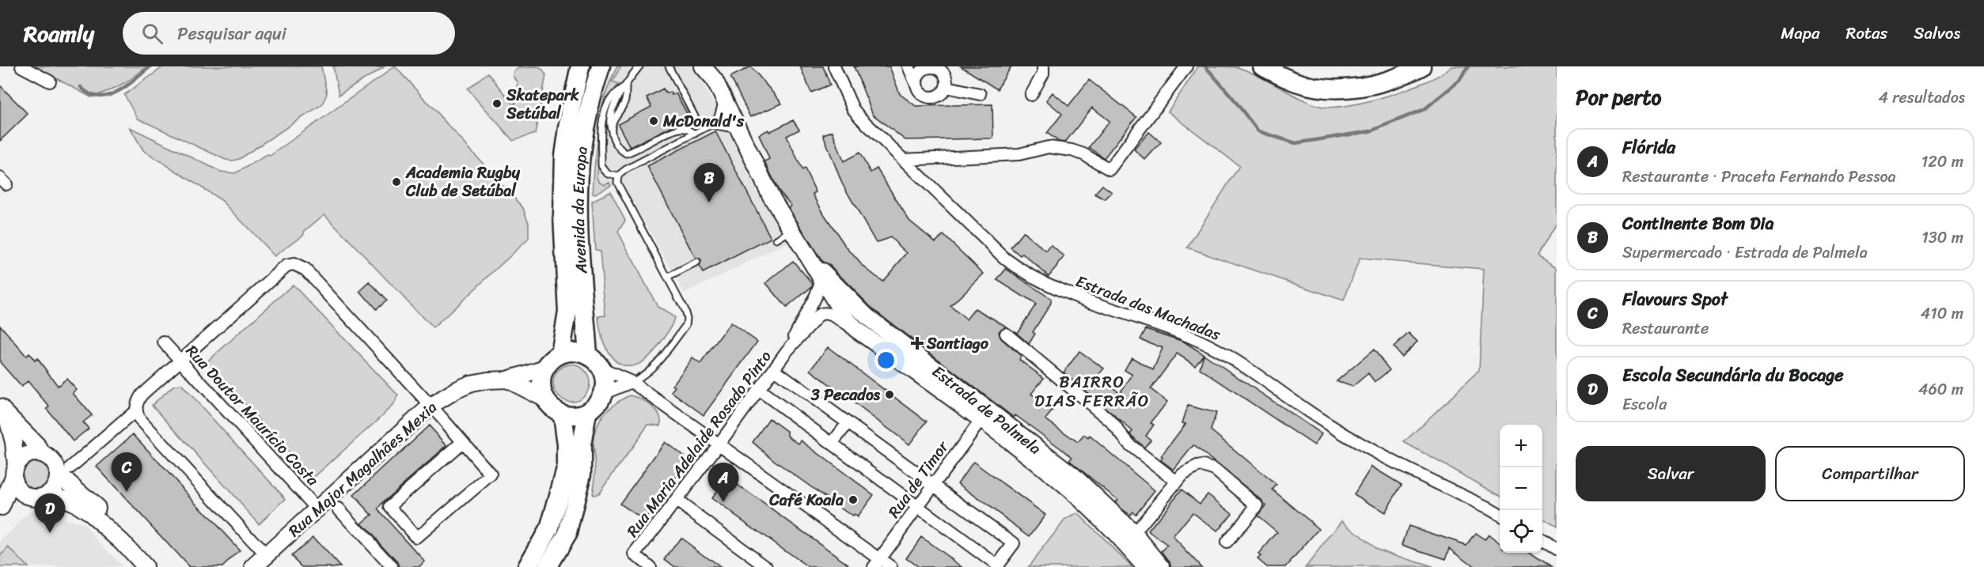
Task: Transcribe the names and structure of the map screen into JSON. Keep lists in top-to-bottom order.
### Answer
{
  "streets": {
    "main road": ["Avenida da Europa"],
    "street": [
      "Estrada das Machadas",
      "Estrada de Palmela",
      "Rua Doutor Maurício Costa",
      "Rua Maria Adelaide Rosado Pinto",
      "Rua Major Magalhães Mexia",
      "Rua de Timor"
    ]
  },
  "crossings": [
    ["Avenida da Europa", "Rua Major Magalhães Mexia"],
    ["Estrada de Palmela", "Rua Maria Adelaide Rosado Pinto"],
    ["Estrada de Palmela", "Rua de Timor"],
    ["Rua Doutor Maurício Costa", "Rua Major Magalhães Mexia"]
  ],
  "districts": ["BAIRRO DIAS FERRÃO"],
  "places": {
    "other": [
      "Skatepark Setúbal",
      "McDonald's",
      "Academia Rugby Club de Setúbal",
      "3 Pecados",
      "Café Koala"
    ],
    "health": ["Santiago"]
  },
  "page": {
    "header": "Roamly",
    "search": "Pesquisar aqui",
    "nav": ["Mapa", "Rotas", "Salvos"],
    "heading": ["Por perto", "4 resultados"],
    "list": [
      {
        "mark": "A",
        "name": "Flórida",
        "note": "Restaurante · Praceta Fernando Pessoa",
        "value": "120 m"
      },
      {
        "mark": "B",
        "name": "Continente Bom Dia",
        "note": "Supermercado · Estrada de Palmela",
        "value": "130 m"
      },
      {
        "mark": "C",
        "name": "Flavours Spot",
        "note": "Restaurante",
        "value": "410 m"
      },
      {
        "mark": "D",
        "name": "Escola Secundária du Bocage",
        "note": "Escola",
        "value": "460 m"
      }
    ],
    "pins": [
      "B",
      "C",
      "A",
      "D"
    ],
    "map_buttons": ["+", "−"],
    "buttons": ["Salvar", "Compartilhar"]
  }
}
